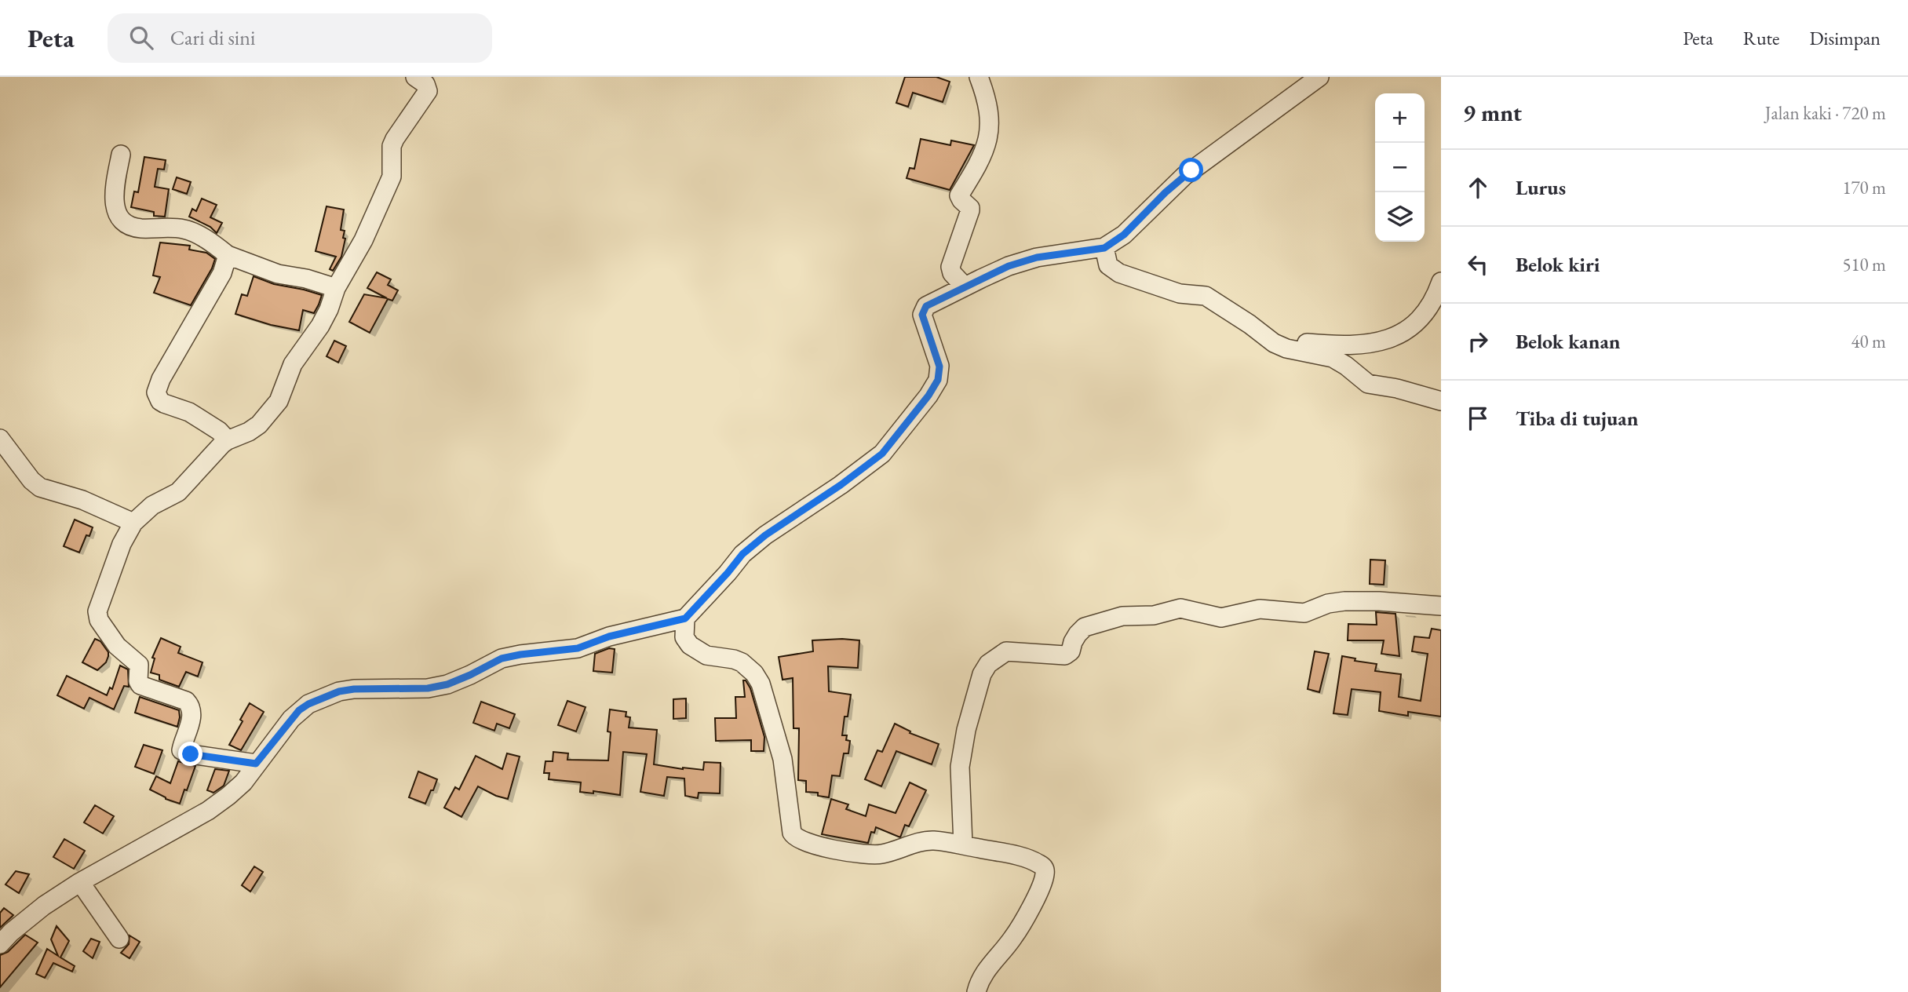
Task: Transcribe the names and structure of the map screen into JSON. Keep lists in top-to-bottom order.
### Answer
{
  "page": {
    "header": "Peta",
    "search": "Cari di sini",
    "nav": ["Peta", "Rute", "Disimpan"],
    "heading": ["9 mnt", "Jalan kaki · 720 m"],
    "map_buttons": ["+", "−"],
    "list": [
      ["Lurus", "170 m"],
      ["Belok kiri", "510 m"],
      ["Belok kanan", "40 m"],
      "Tiba di tujuan"
    ]
  }
}
